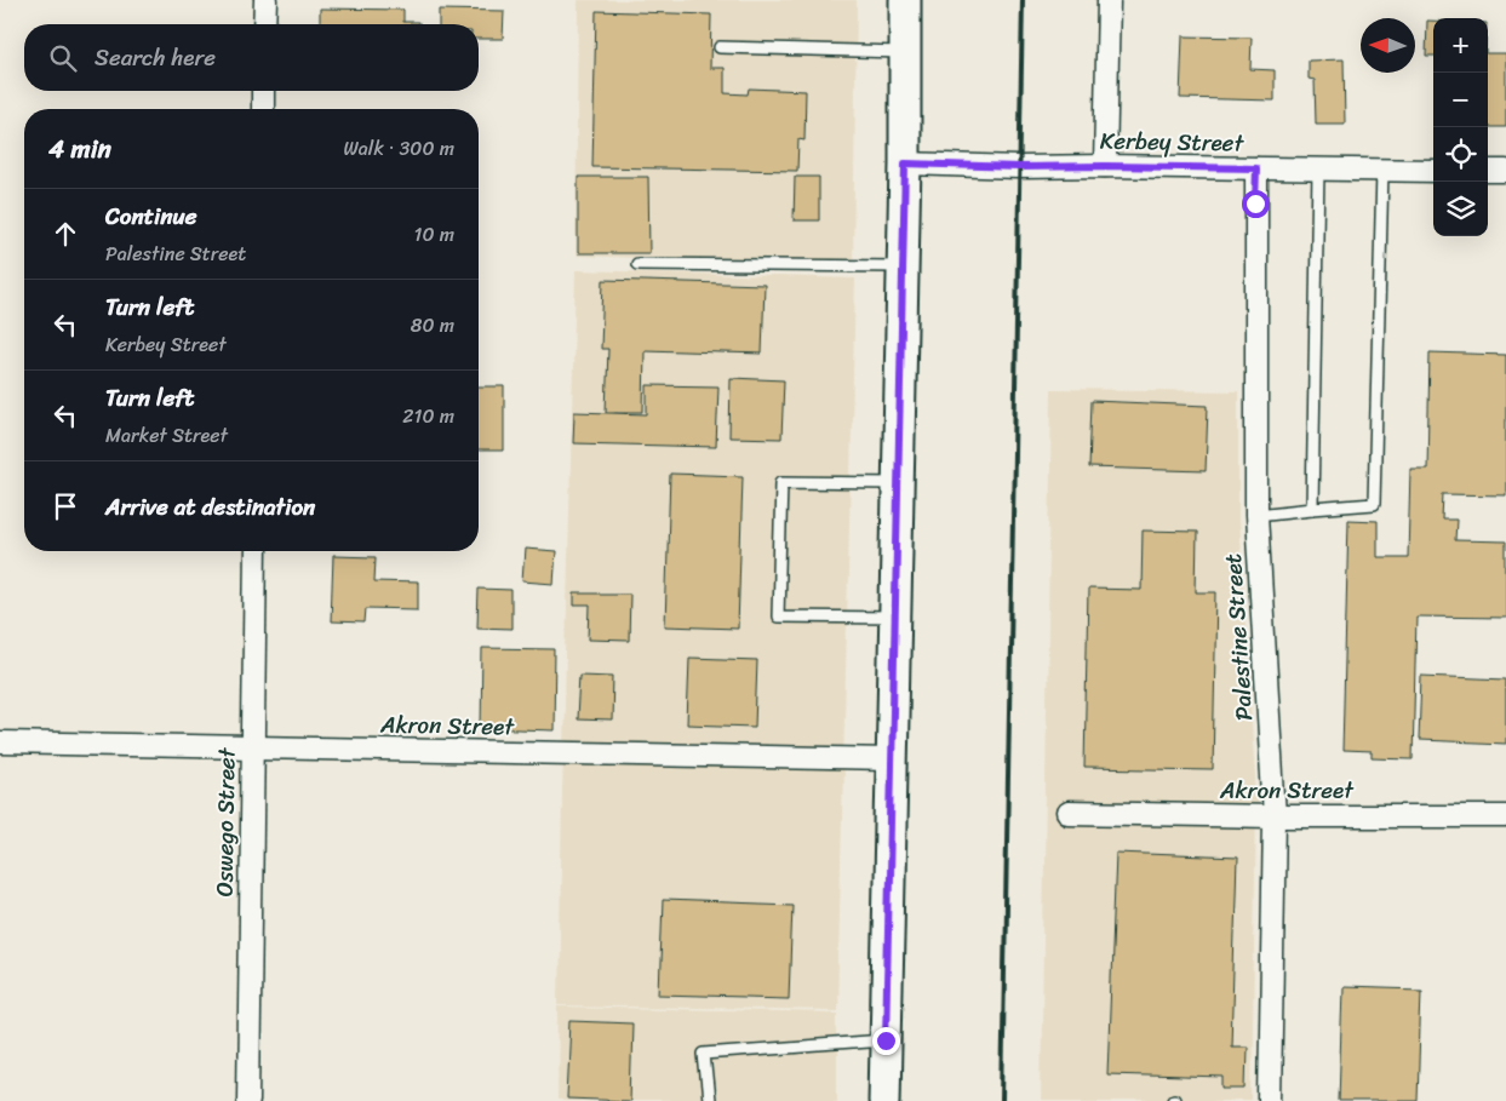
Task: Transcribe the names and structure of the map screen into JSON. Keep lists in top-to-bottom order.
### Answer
{
  "streets": {
    "street": [
      "Kerbey Street",
      "Palestine Street",
      "Akron Street",
      "Oswego Street"
    ]
  },
  "crossings": [
    ["Kerbey Street", "Palestine Street"],
    ["Palestine Street", "Akron Street"],
    ["Akron Street", "Oswego Street"]
  ],
  "north": "left",
  "page": {
    "map_buttons": ["+", "−"],
    "search": "Search here",
    "heading": ["4 min", "Walk · 300 m"],
    "list": [
      ["Continue", "Palestine Street", "10 m"],
      ["Turn left", "Kerbey Street", "80 m"],
      ["Turn left", "Market Street", "210 m"],
      "Arrive at destination"
    ]
  }
}
